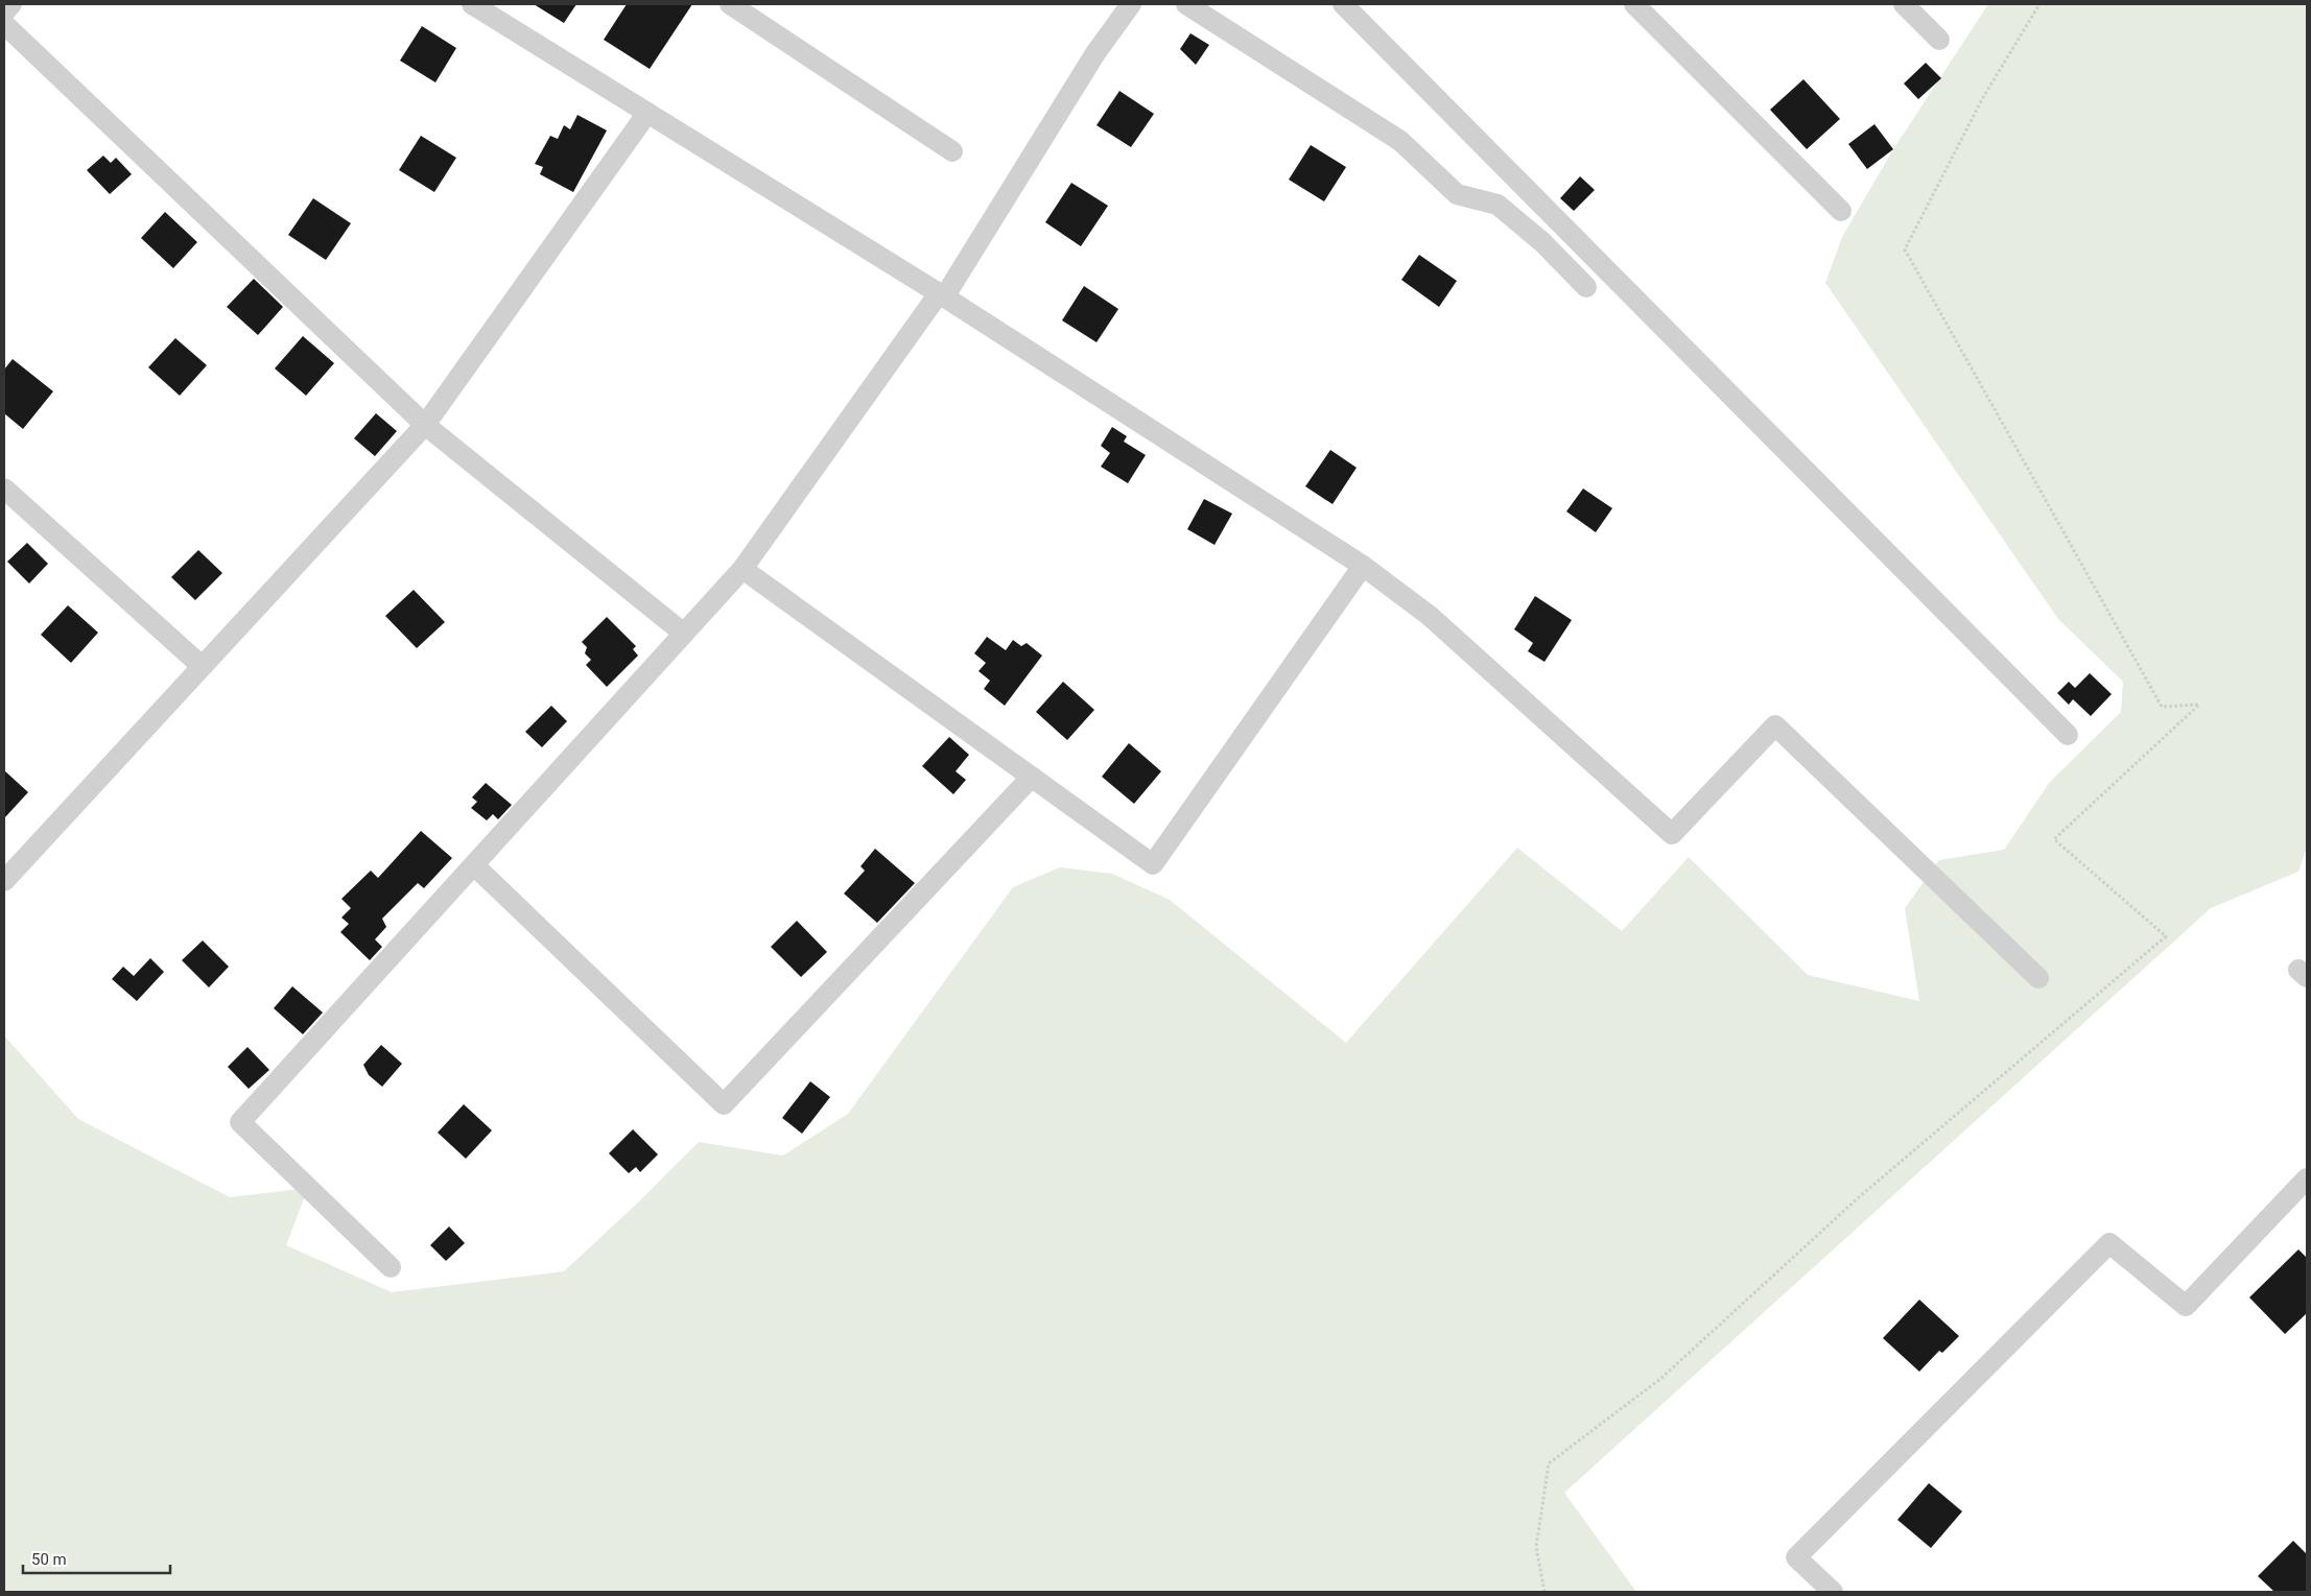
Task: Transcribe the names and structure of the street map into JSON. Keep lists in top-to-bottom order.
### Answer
{
  "scale_bar": "50 m"
}
